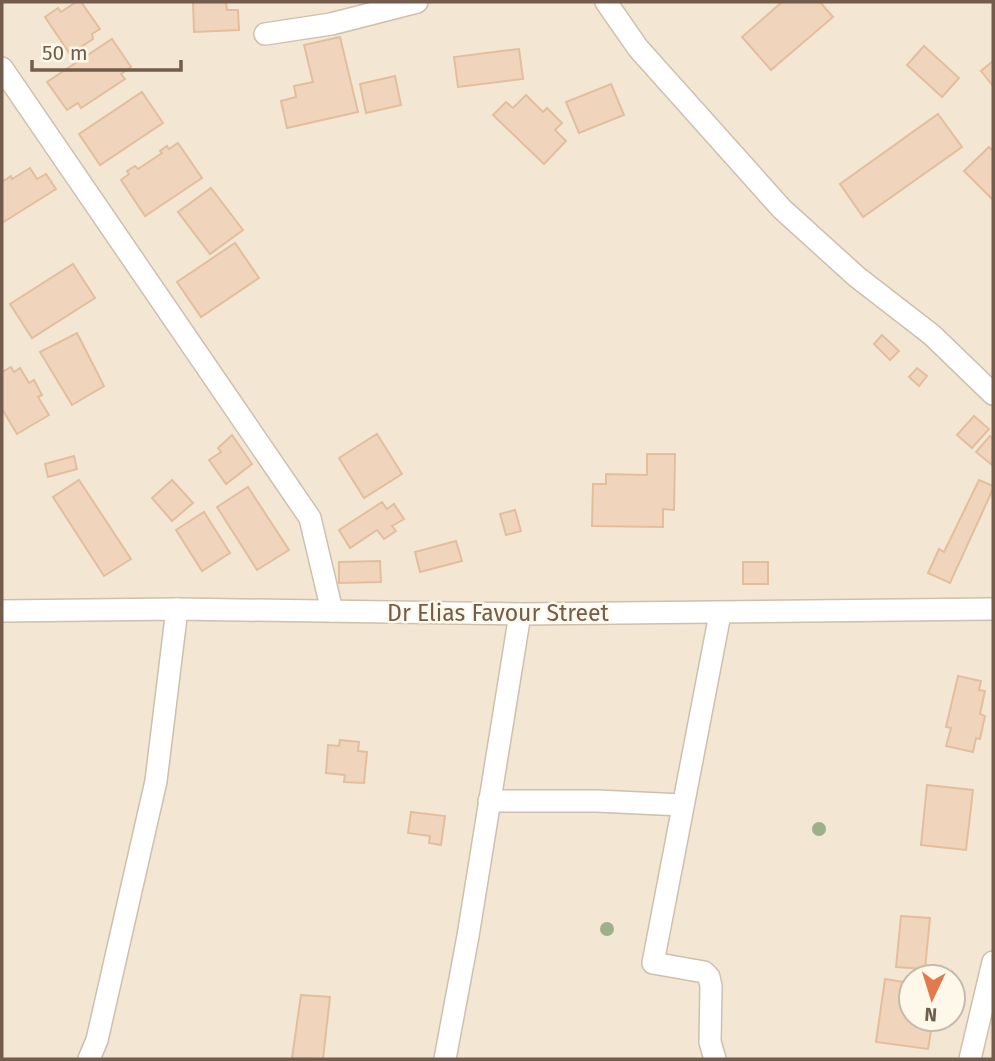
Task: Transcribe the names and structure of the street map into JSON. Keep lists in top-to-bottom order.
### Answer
{
  "streets": {
    "street": ["Dr Elias Favour Street"]
  },
  "scale_bar": "50 m",
  "north": "bottom"
}
